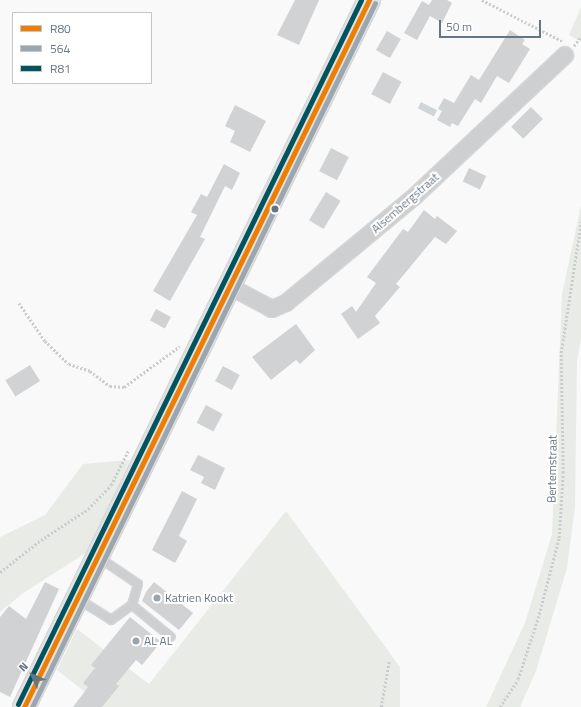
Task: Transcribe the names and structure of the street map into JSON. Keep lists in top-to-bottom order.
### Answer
{
  "streets": {
    "street": ["Alsembergstraat"],
    "path": ["Bertemstraat"]
  },
  "places": ["Katrien Kookt", "AL AL"],
  "lines": ["transit line R80", "transit line R81", "transit line 564"],
  "legend": ["R80", "564", "R81"],
  "scale_bar": "50 m",
  "north": "top left"
}
